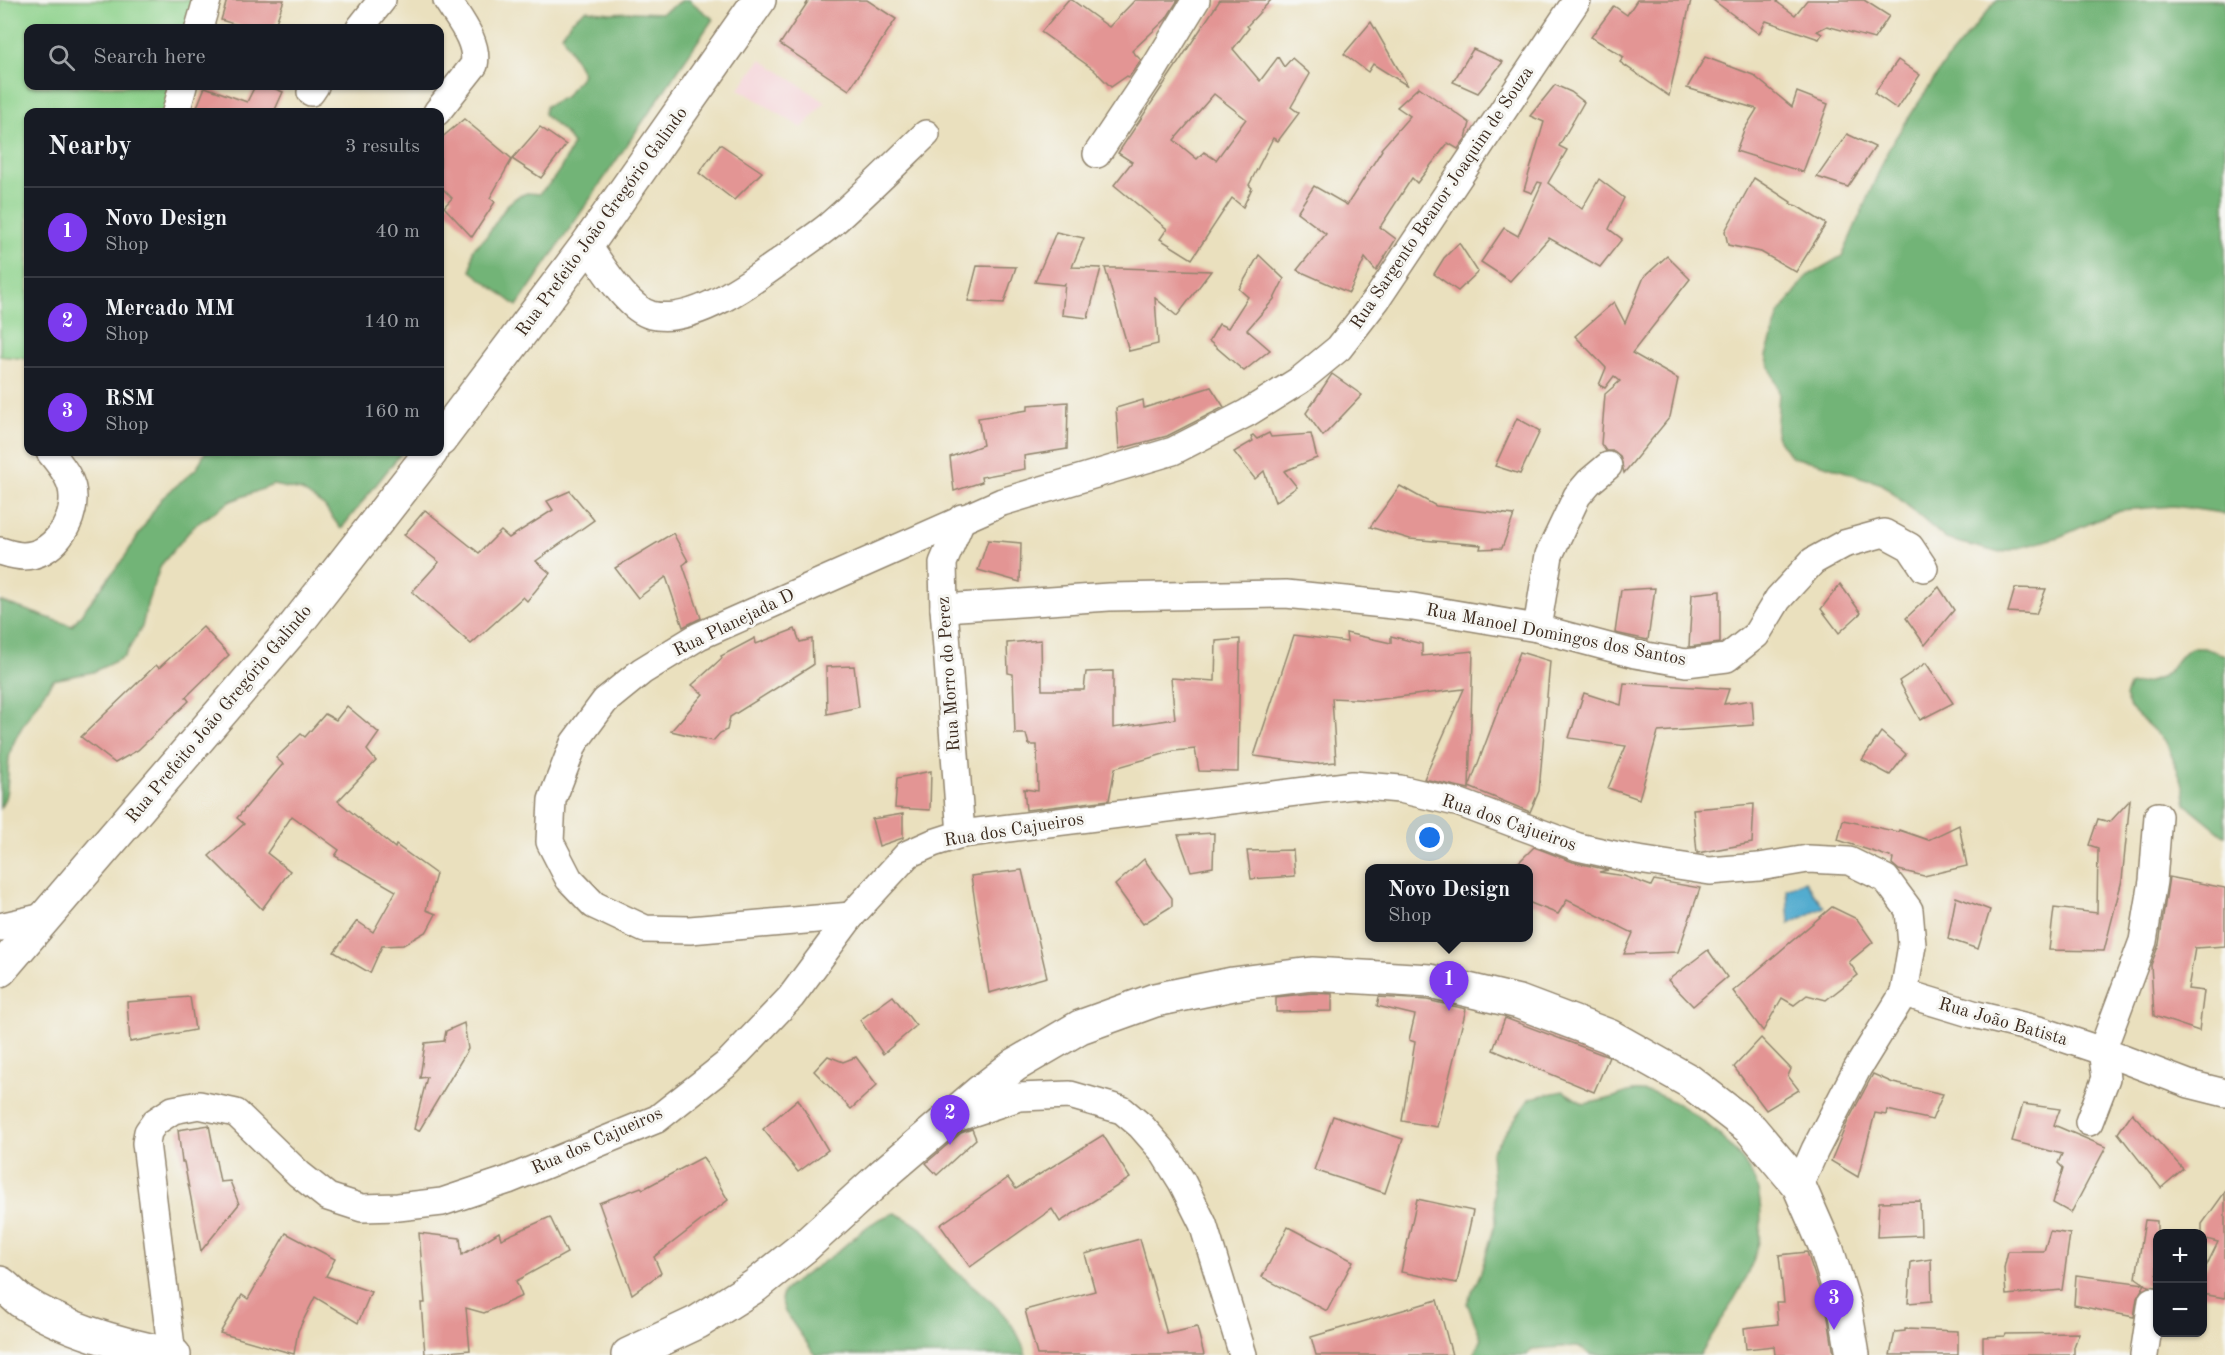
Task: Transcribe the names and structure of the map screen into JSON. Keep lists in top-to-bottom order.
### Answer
{
  "streets": {
    "main road": ["Rua Prefeito João Gregório Galindo"],
    "street": [
      "Rua Sargento Beanor Joaquim de Souza",
      "Rua Planejada D",
      "Rua Manoel Domingos dos Santos",
      "Rua Morro do Perez",
      "Rua dos Cajueiros",
      "Rua João Batista"
    ]
  },
  "crossings": [
    ["Rua Sargento Beanor Joaquim de Souza", "Rua Planejada D"],
    ["Rua Sargento Beanor Joaquim de Souza", "Rua Morro do Perez"],
    ["Rua Planejada D", "Rua Morro do Perez"],
    ["Rua Planejada D", "Rua dos Cajueiros"],
    ["Rua Manoel Domingos dos Santos", "Rua Morro do Perez"],
    ["Rua Morro do Perez", "Rua dos Cajueiros"],
    ["Rua dos Cajueiros", "Rua João Batista"]
  ],
  "page": {
    "search": "Search here",
    "heading": ["Nearby", "3 results"],
    "list": [
      {
        "mark": "1",
        "name": "Novo Design",
        "note": "Shop",
        "value": "40 m"
      },
      {
        "mark": "2",
        "name": "Mercado MM",
        "note": "Shop",
        "value": "140 m"
      },
      {
        "mark": "3",
        "name": "RSM",
        "note": "Shop",
        "value": "160 m"
      }
    ],
    "popup": ["Novo Design", "Shop"],
    "pins": ["1", "2", "3"],
    "map_buttons": ["+", "−"]
  }
}
